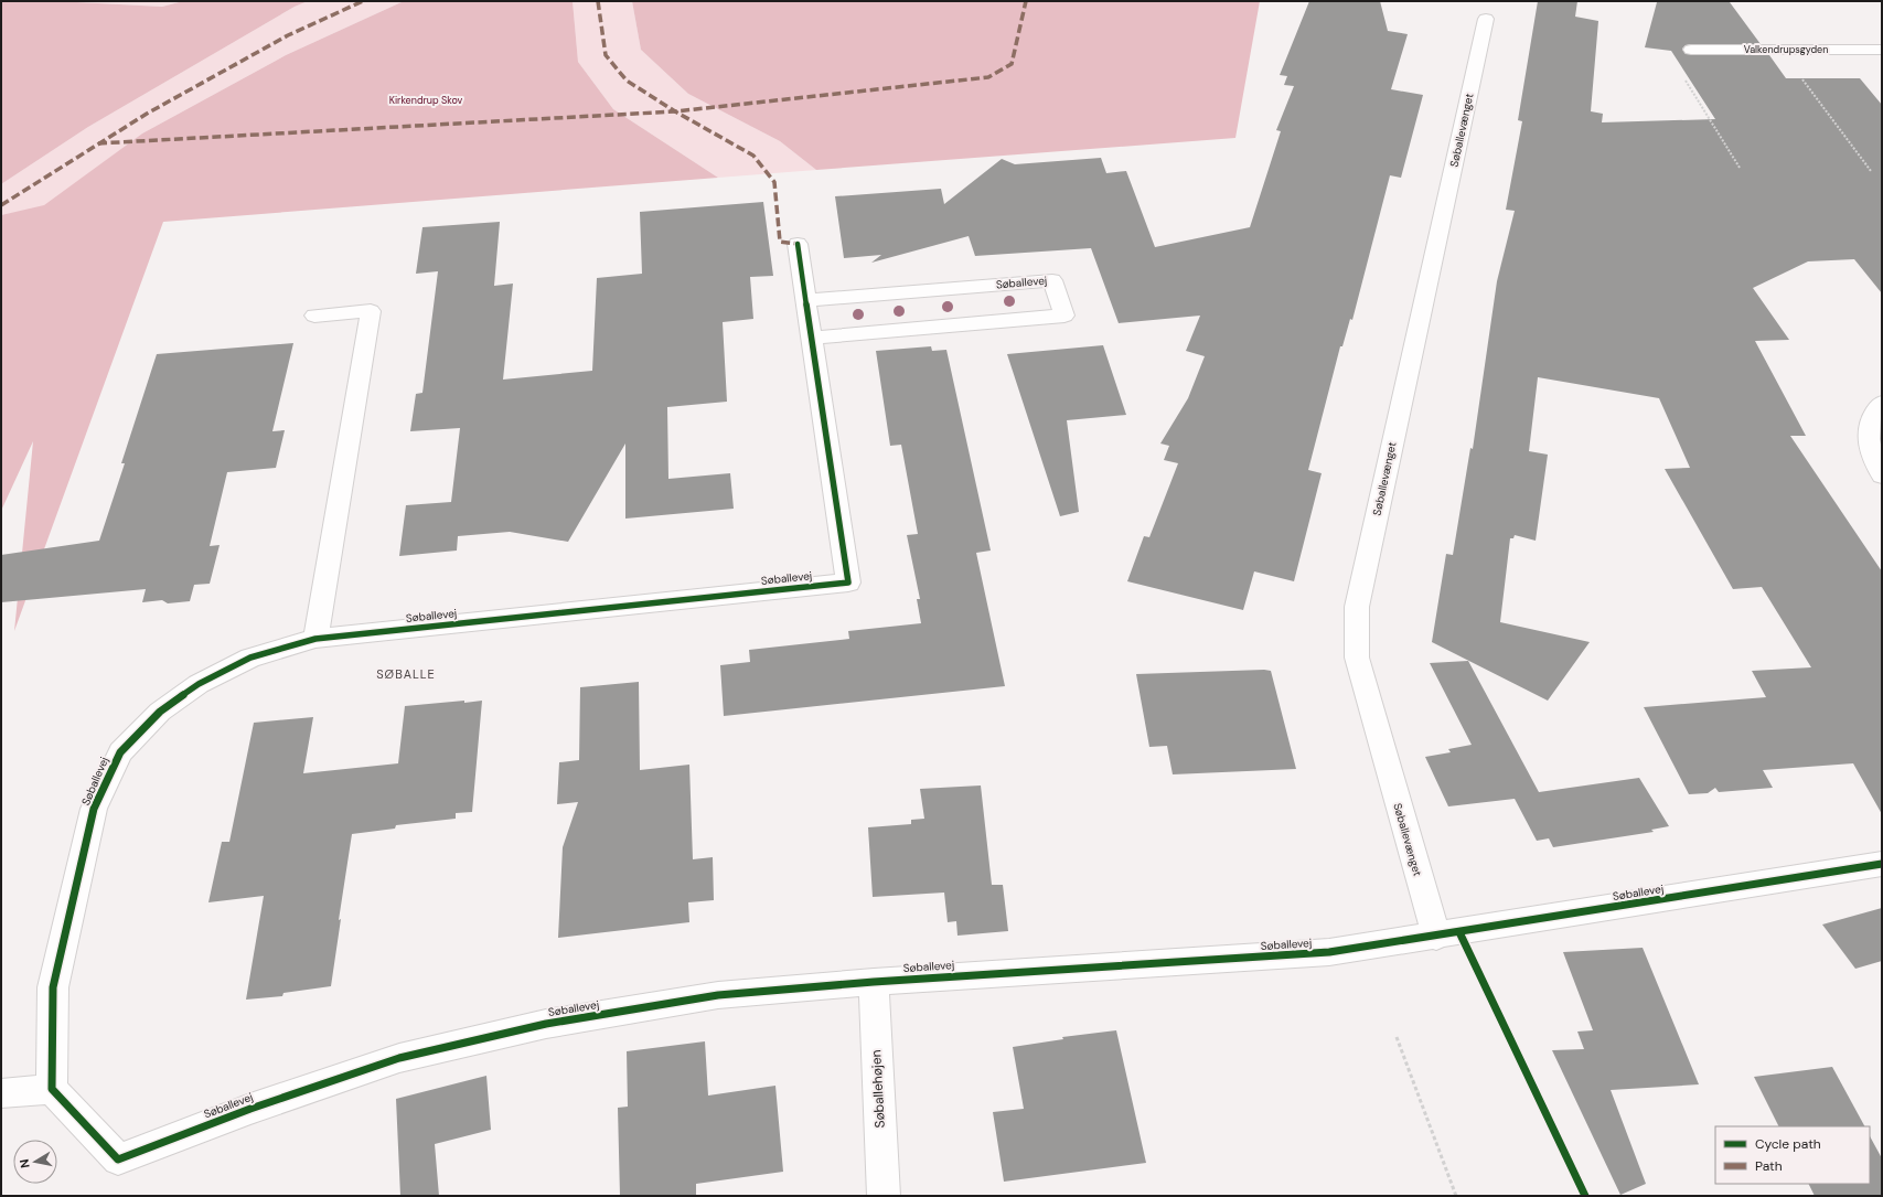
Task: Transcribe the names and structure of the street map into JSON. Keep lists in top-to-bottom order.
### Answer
{
  "streets": {
    "street": [
      "Valkendrupsgyden",
      "Søballevænget",
      "Søballevej",
      "Søballehøjen"
    ]
  },
  "crossings": [
    ["Søballevænget", "Søballevej"],
    ["Søballevej", "Søballehøjen"]
  ],
  "districts": ["SØBALLE"],
  "parks": ["Kirkendrup Skov"],
  "legend": ["Cycle path", "Path"],
  "north": "left"
}
